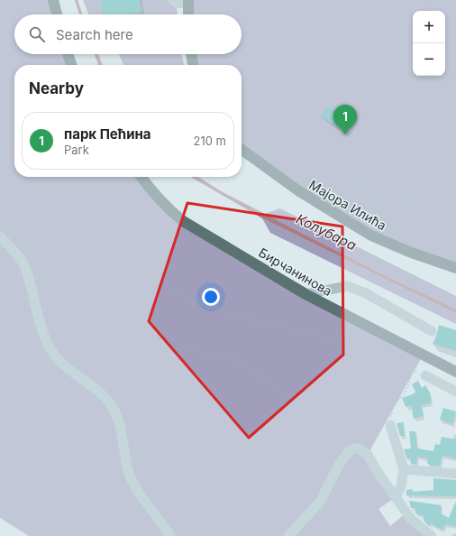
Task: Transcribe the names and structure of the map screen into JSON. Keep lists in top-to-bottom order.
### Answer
{
  "streets": {
    "main road": ["Мајора Илића", "Бирчанинова"]
  },
  "water": ["Колубара"],
  "page": {
    "map_buttons": ["+", "−"],
    "search": "Search here",
    "heading": "Nearby",
    "pins": "1",
    "list": [
      {
        "mark": "1",
        "name": "парк Пећина",
        "note": "Park",
        "value": "210 m"
      }
    ]
  }
}
